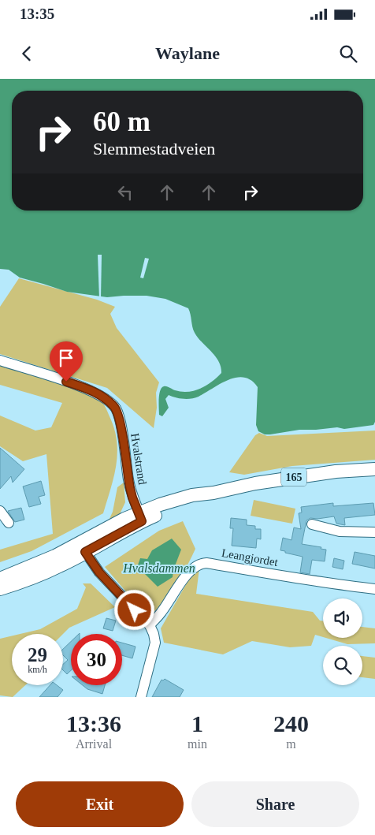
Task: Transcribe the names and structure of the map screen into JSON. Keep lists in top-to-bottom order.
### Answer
{
  "streets": {
    "main road": ["165"],
    "street": ["Hvalstrand", "Leangjordet"]
  },
  "crossings": [
    ["Hvalstrand", "165"]
  ],
  "water": ["Hvalsdammen"],
  "page": {
    "status": "13:35",
    "header": "Waylane",
    "turn": ["60 m", "Slemmestadveien"],
    "speed": "29 km/h",
    "limit": "30",
    "eta": [
      "13:36",
      "Arrival",
      "1",
      "min",
      "240",
      "m"
    ],
    "buttons": ["Exit", "Share"]
  }
}
